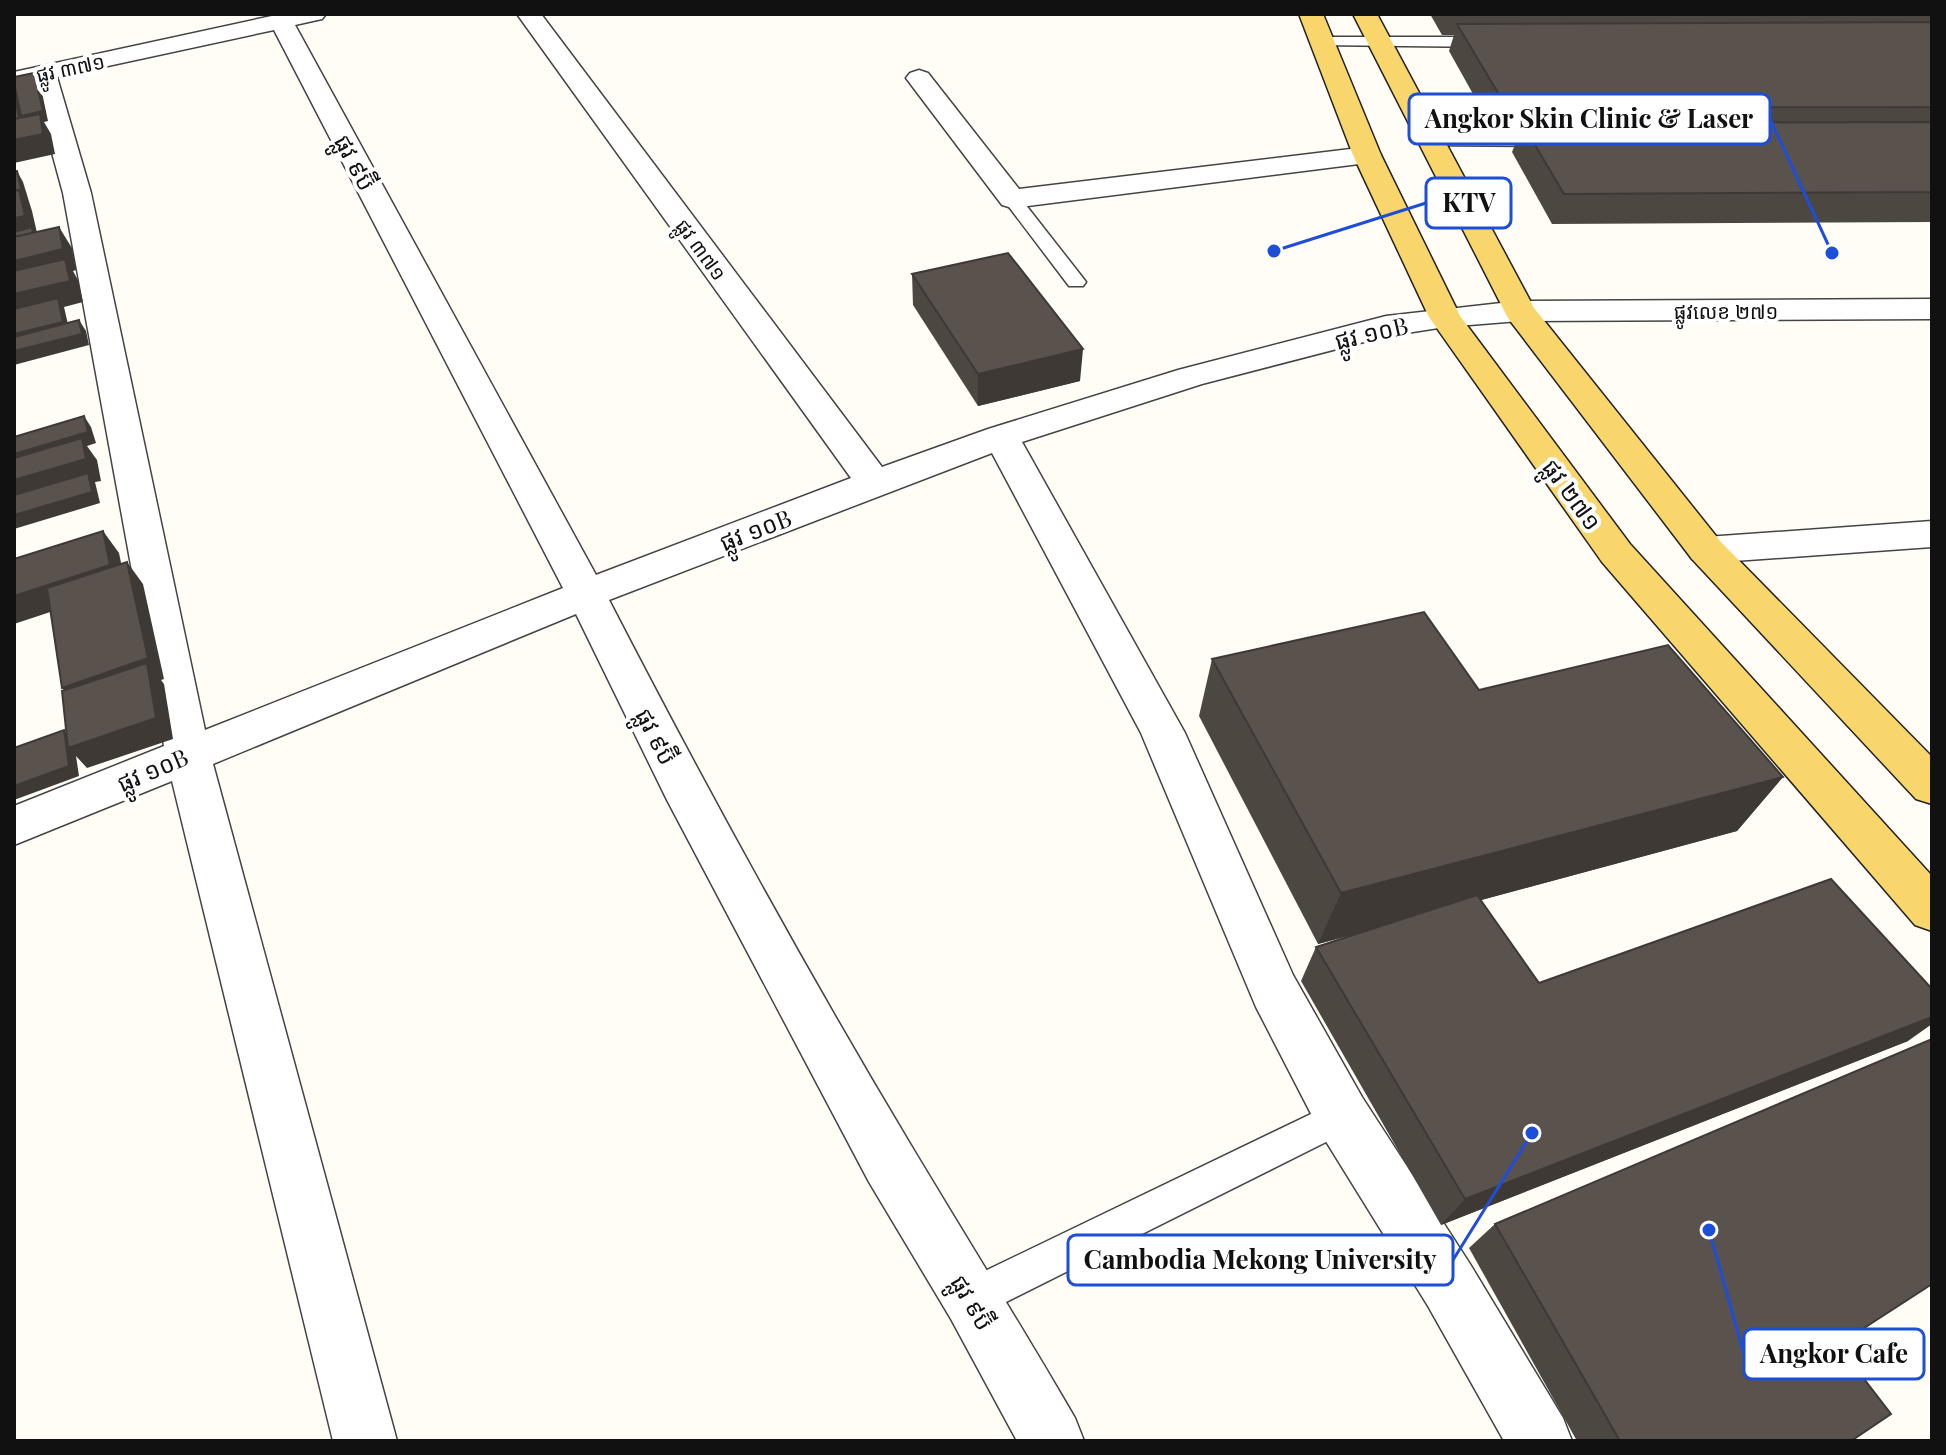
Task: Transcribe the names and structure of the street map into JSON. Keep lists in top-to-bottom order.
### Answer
{
  "streets": {
    "main road": ["ផ្លូវ ២៧១"],
    "street": [
      "ផ្លូវ ៣៧១",
      "ផ្លូវ ៩ប៊ី",
      "ផ្លូវលេខ ២៧១",
      "ផ្លូវ ១០B"
    ]
  },
  "crossings": [
    ["ផ្លូវ ៣៧១", "ផ្លូវ ៩ប៊ី"],
    ["ផ្លូវ ៣៧១", "ផ្លូវ ១០B"],
    ["ផ្លូវ ៩ប៊ី", "ផ្លូវ ១០B"],
    ["ផ្លូវលេខ ២៧១", "ផ្លូវ ១០B"],
    ["ផ្លូវ ១០B", "ផ្លូវ ២៧១"]
  ],
  "places": [
    "KTV",
    "Angkor Skin Clinic & Laser",
    "Cambodia Mekong University",
    "Angkor Cafe"
  ]
}
